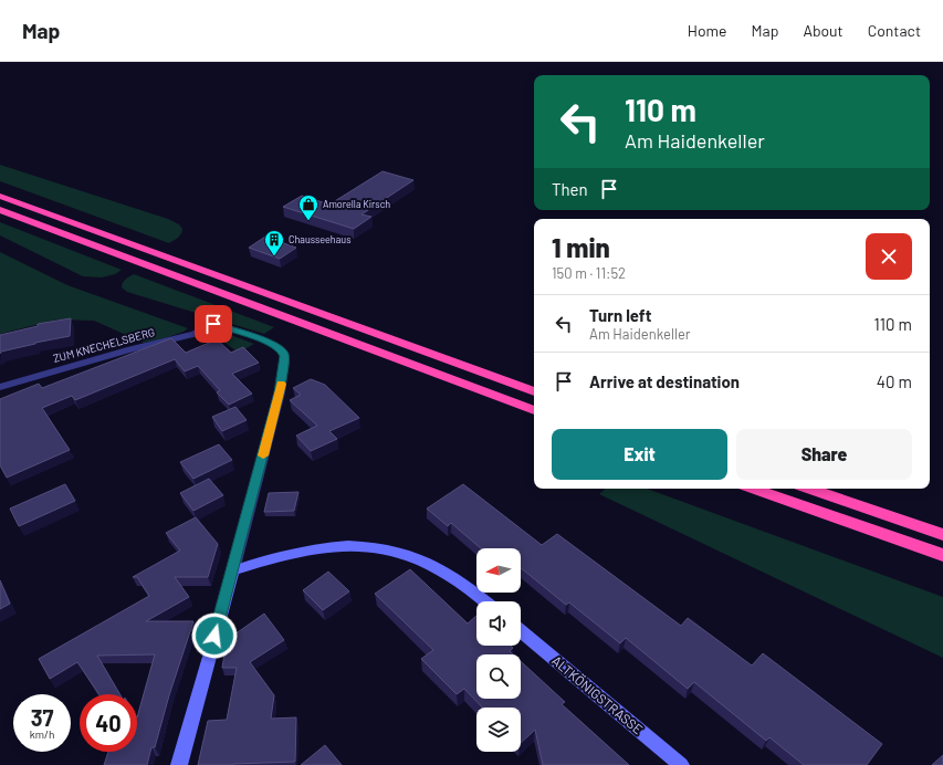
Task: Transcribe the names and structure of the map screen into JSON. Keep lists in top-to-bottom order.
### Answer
{
  "streets": {
    "street": ["ZUM KNECHELSBERG", "ALTKÖNIGSTRASSE"]
  },
  "places": {
    "shop": ["Amorella Kirsch"],
    "building": ["Chausseehaus"]
  },
  "north": "left",
  "page": {
    "header": "Map",
    "nav": [
      "Home",
      "Map",
      "About",
      "Contact"
    ],
    "turn": ["110 m", "Am Haidenkeller"],
    "then": "Then",
    "heading": ["1 min", "150 m · 11:52"],
    "list": [
      {
        "name": "Turn left",
        "note": "Am Haidenkeller",
        "value": "110 m"
      },
      {
        "name": "Arrive at destination",
        "value": "40 m"
      }
    ],
    "buttons": ["Exit", "Share"],
    "speed": "37 km/h",
    "limit": "40"
  }
}
